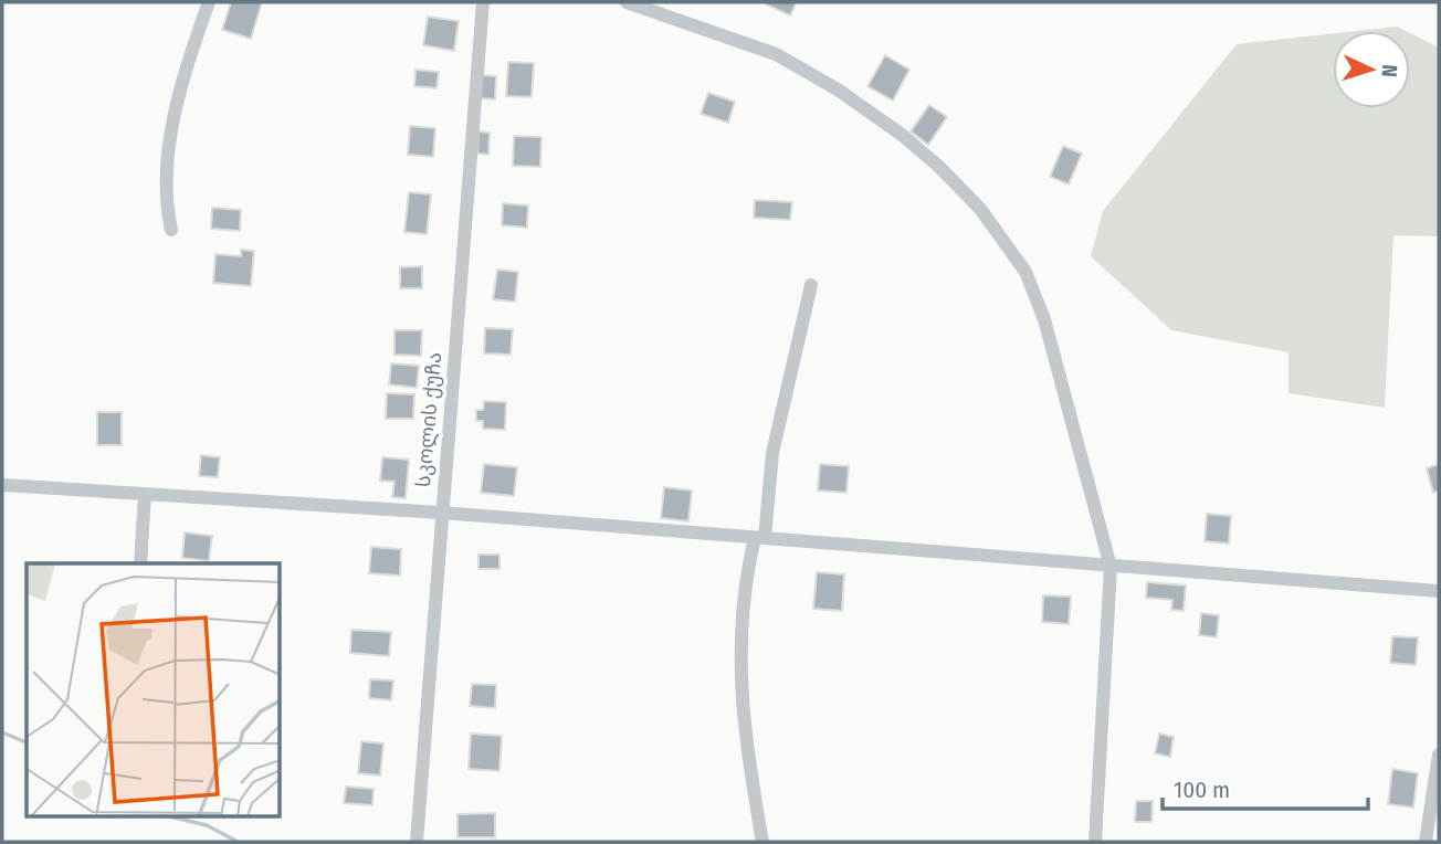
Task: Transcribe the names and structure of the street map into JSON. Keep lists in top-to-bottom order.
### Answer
{
  "streets": {
    "street": ["სკოლის ქუჩა"]
  },
  "scale_bar": "100 m",
  "north": "right"
}
